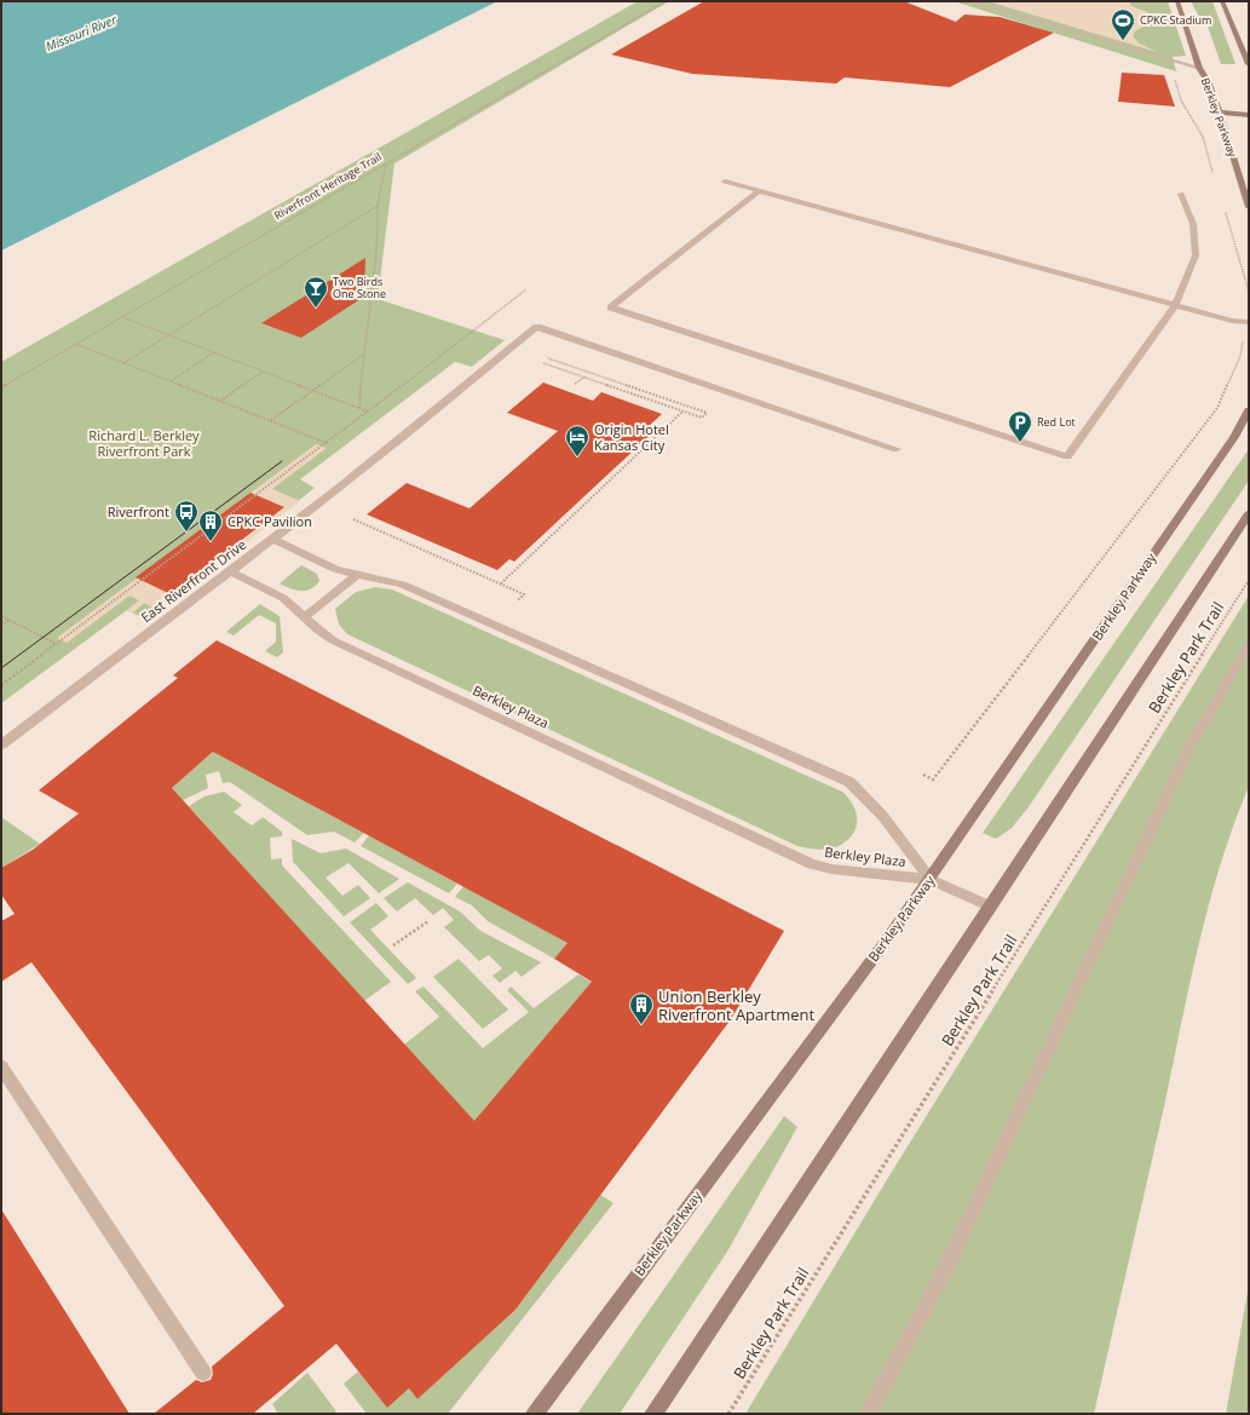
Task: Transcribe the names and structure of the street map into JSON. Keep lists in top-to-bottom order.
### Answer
{
  "streets": {
    "main road": ["Berkley Parkway"],
    "street": ["East Riverfront Drive", "Berkley Plaza"],
    "path": ["Riverfront Heritage Trail", "Berkley Park Trail"]
  },
  "crossings": [
    ["Berkley Parkway", "Berkley Plaza"],
    ["East Riverfront Drive", "Berkley Plaza"]
  ],
  "water": ["Missouri River"],
  "parks": ["Richard L. Berkley Riverfront Park"],
  "places": {
    "sports": ["CPKC Stadium"],
    "bar": ["Two Birds One Stone"],
    "parking": ["Red Lot"],
    "hotel": ["Origin Hotel Kansas City"],
    "bus stop": ["Riverfront"],
    "building": ["CPKC Pavilion", "Union Berkley Riverfront Apartment"]
  }
}
